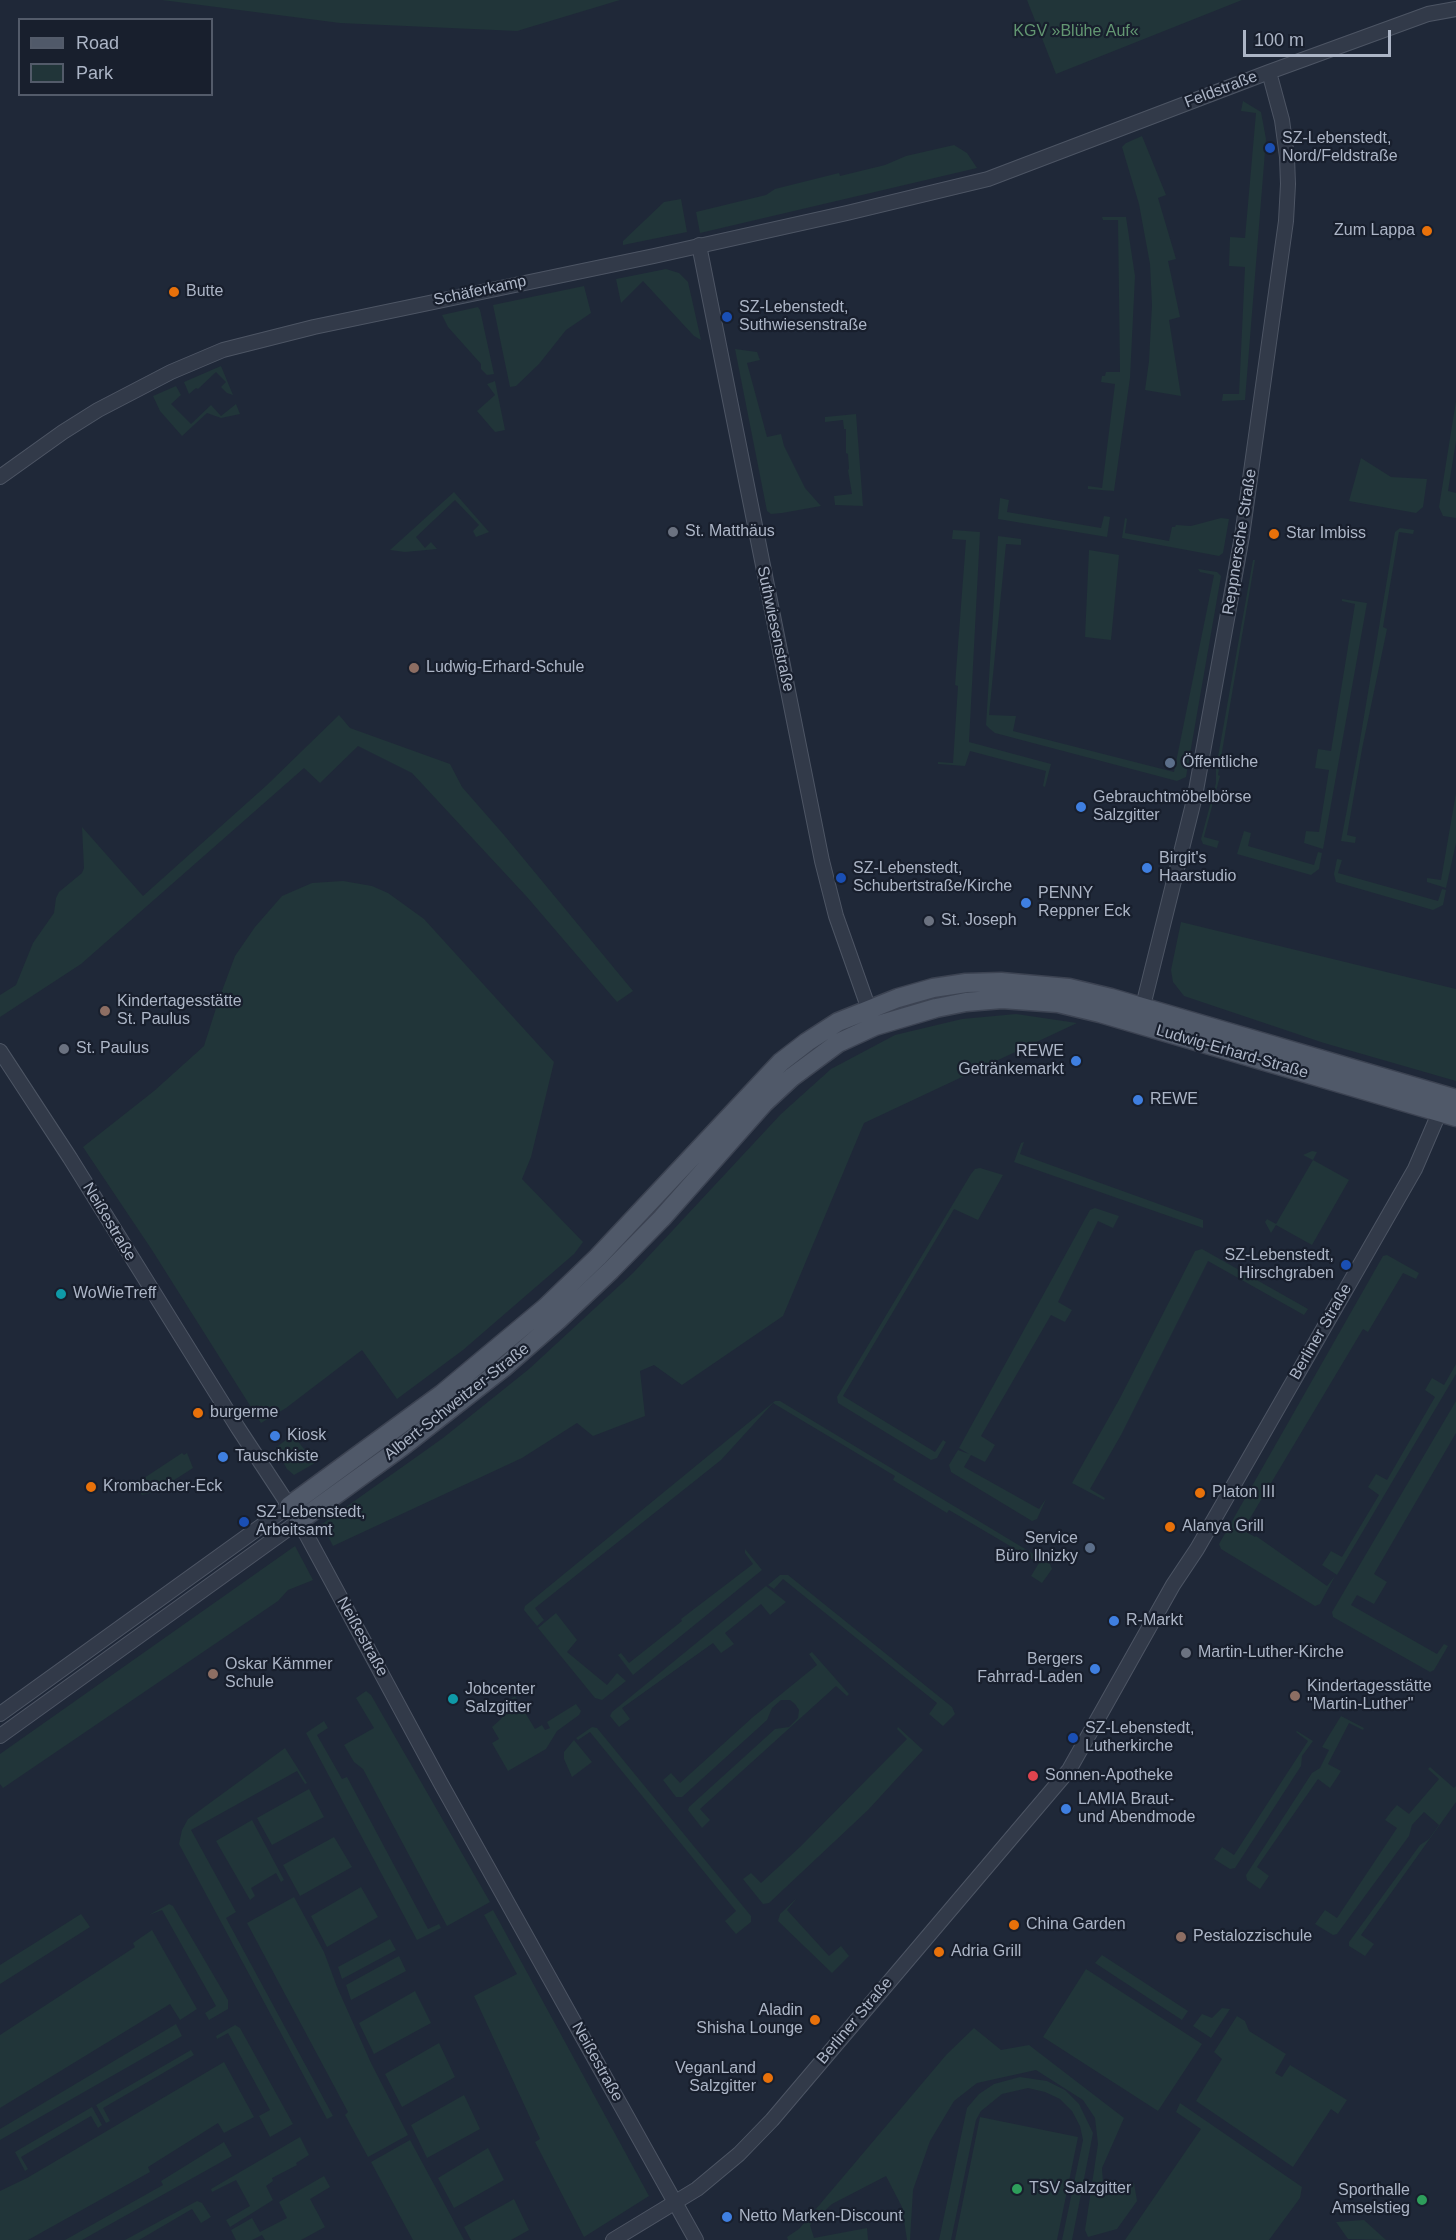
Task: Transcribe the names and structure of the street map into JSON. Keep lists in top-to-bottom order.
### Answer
{
  "streets": {
    "main road": ["Ludwig-Erhard-Straße", "Albert-Schweitzer-Straße"],
    "street": [
      "Feldstraße",
      "Schäferkamp",
      "Reppnersche Straße",
      "Suthwiesenstraße",
      "Neißestraße",
      "Berliner Straße"
    ]
  },
  "crossings": [
    ["Feldstraße", "Schäferkamp"],
    ["Feldstraße", "Reppnersche Straße"],
    ["Schäferkamp", "Suthwiesenstraße"],
    ["Reppnersche Straße", "Ludwig-Erhard-Straße"],
    ["Reppnersche Straße", "Albert-Schweitzer-Straße"],
    ["Suthwiesenstraße", "Albert-Schweitzer-Straße"],
    ["Ludwig-Erhard-Straße", "Berliner Straße"],
    ["Ludwig-Erhard-Straße", "Albert-Schweitzer-Straße"],
    ["Neißestraße", "Berliner Straße"],
    ["Neißestraße", "Albert-Schweitzer-Straße"]
  ],
  "parks": ["KGV »Blühe Auf«"],
  "places": [
    "SZ-Lebenstedt, Nord/Feldstraße",
    "Zum Lappa",
    "Butte",
    "SZ-Lebenstedt, Suthwiesenstraße",
    "St. Matthäus",
    "Star Imbiss",
    "Ludwig-Erhard-Schule",
    "Öffentliche",
    "Gebrauchtmöbelbörse Salzgitter",
    "Birgit's Haarstudio",
    "SZ-Lebenstedt, Schubertstraße/Kirche",
    "PENNY Reppner Eck",
    "St. Joseph",
    "Kindertagesstätte St. Paulus",
    "St. Paulus",
    "REWE Getränkemarkt",
    "REWE",
    "SZ-Lebenstedt, Hirschgraben",
    "WoWieTreff",
    "burgerme",
    "Kiosk",
    "Tauschkiste",
    "Krombacher-Eck",
    "Platon III",
    "SZ-Lebenstedt, Arbeitsamt",
    "Alanya Grill",
    "Service Büro Ilnizky",
    "R-Markt",
    "Martin-Luther-Kirche",
    "Bergers Fahrrad-Laden",
    "Oskar Kämmer Schule",
    "Kindertagesstätte \"Martin-Luther\"",
    "Jobcenter Salzgitter",
    "SZ-Lebenstedt, Lutherkirche",
    "Sonnen-Apotheke",
    "LAMIA Braut- und Abendmode",
    "China Garden",
    "Pestalozzischule",
    "Adria Grill",
    "Aladin Shisha Lounge",
    "VeganLand Salzgitter",
    "TSV Salzgitter",
    "Sporthalle Amselstieg",
    "Netto Marken-Discount"
  ],
  "legend": ["Road", "Park"],
  "scale_bar": "100 m"
}
